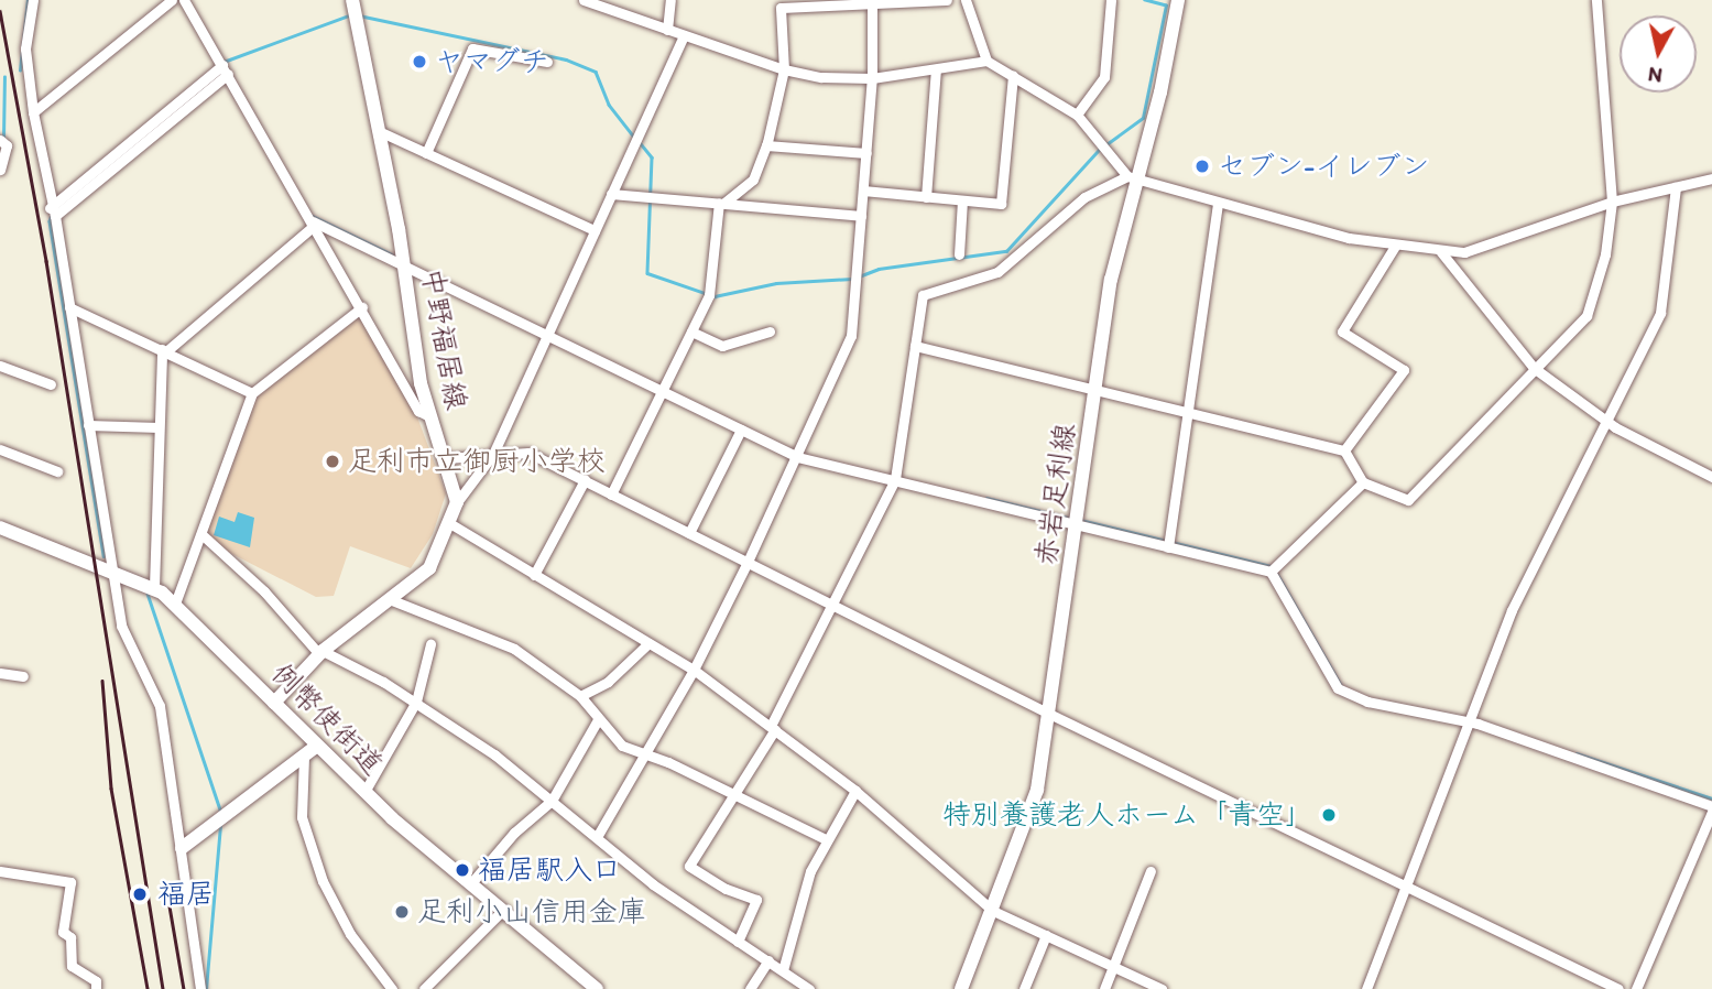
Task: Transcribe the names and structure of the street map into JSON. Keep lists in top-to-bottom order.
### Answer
{
  "streets": {
    "main road": ["中野福居線", "赤岩足利線", "例幣使街道"]
  },
  "crossings": [
    ["中野福居線", "例幣使街道"]
  ],
  "places": [
    "ヤマグチ",
    "セブン-イレブン",
    "足利市立御厨小学校",
    "特別養護老人ホーム「青空」",
    "福居駅入口",
    "福居",
    "足利小山信用金庫"
  ],
  "north": "bottom"
}
